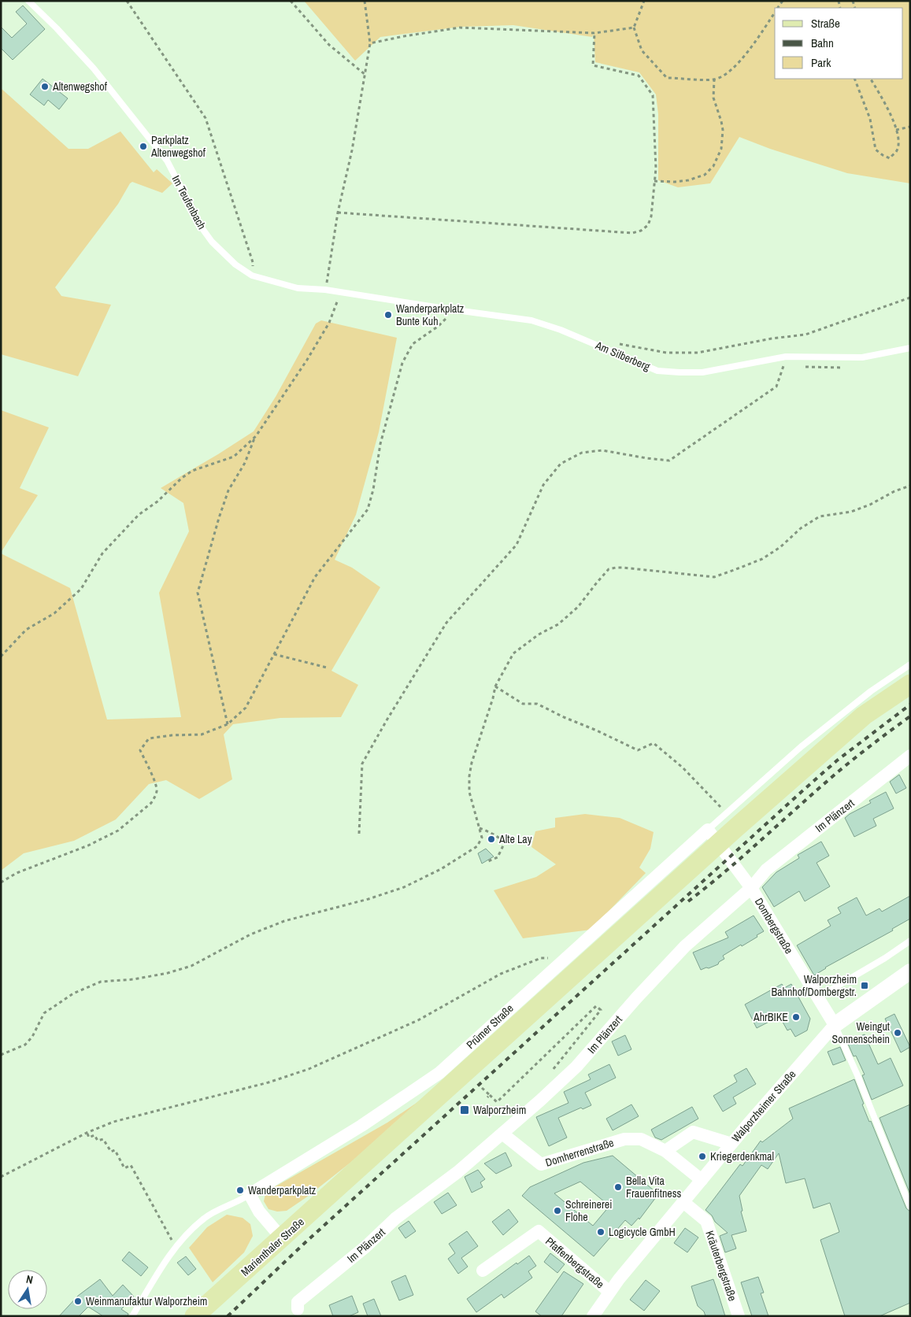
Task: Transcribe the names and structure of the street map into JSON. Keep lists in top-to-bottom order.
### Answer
{
  "streets": {
    "main road": ["Marienthaler Straße"],
    "street": [
      "Im Plänzert",
      "Dombergstraße",
      "Prümer Straße",
      "Walporzheimer Straße",
      "Domherrenstraße",
      "Pfaffenbergstraße",
      "Kräuterbergstraße"
    ],
    "lane": ["Im Teufenbach", "Am Silberberg"]
  },
  "crossings": [
    ["Im Teufenbach", "Am Silberberg"],
    ["Im Plänzert", "Dombergstraße"],
    ["Im Plänzert", "Domherrenstraße"],
    ["Dombergstraße", "Prümer Straße"],
    ["Dombergstraße", "Walporzheimer Straße"],
    ["Walporzheimer Straße", "Domherrenstraße"],
    ["Walporzheimer Straße", "Pfaffenbergstraße"],
    ["Walporzheimer Straße", "Kräuterbergstraße"]
  ],
  "places": {
    "other": [
      "Altenwegshof",
      "Parkplatz Altenwegshof",
      "Wanderparkplatz Bunte Kuh",
      "Alte Lay",
      "AhrBIKE",
      "Weingut Sonnenschein",
      "Kriegerdenkmal",
      "Bella Vita Frauenfitness",
      "Wanderparkplatz",
      "Schreinerei Flohe",
      "Logicycle GmbH",
      "Weinmanufaktur Walporzheim"
    ],
    "transit": ["Walporzheim Bahnhof/Dombergstr.", "Walporzheim"]
  },
  "legend": ["Straße", "Bahn", "Park"],
  "north": "top"
}
